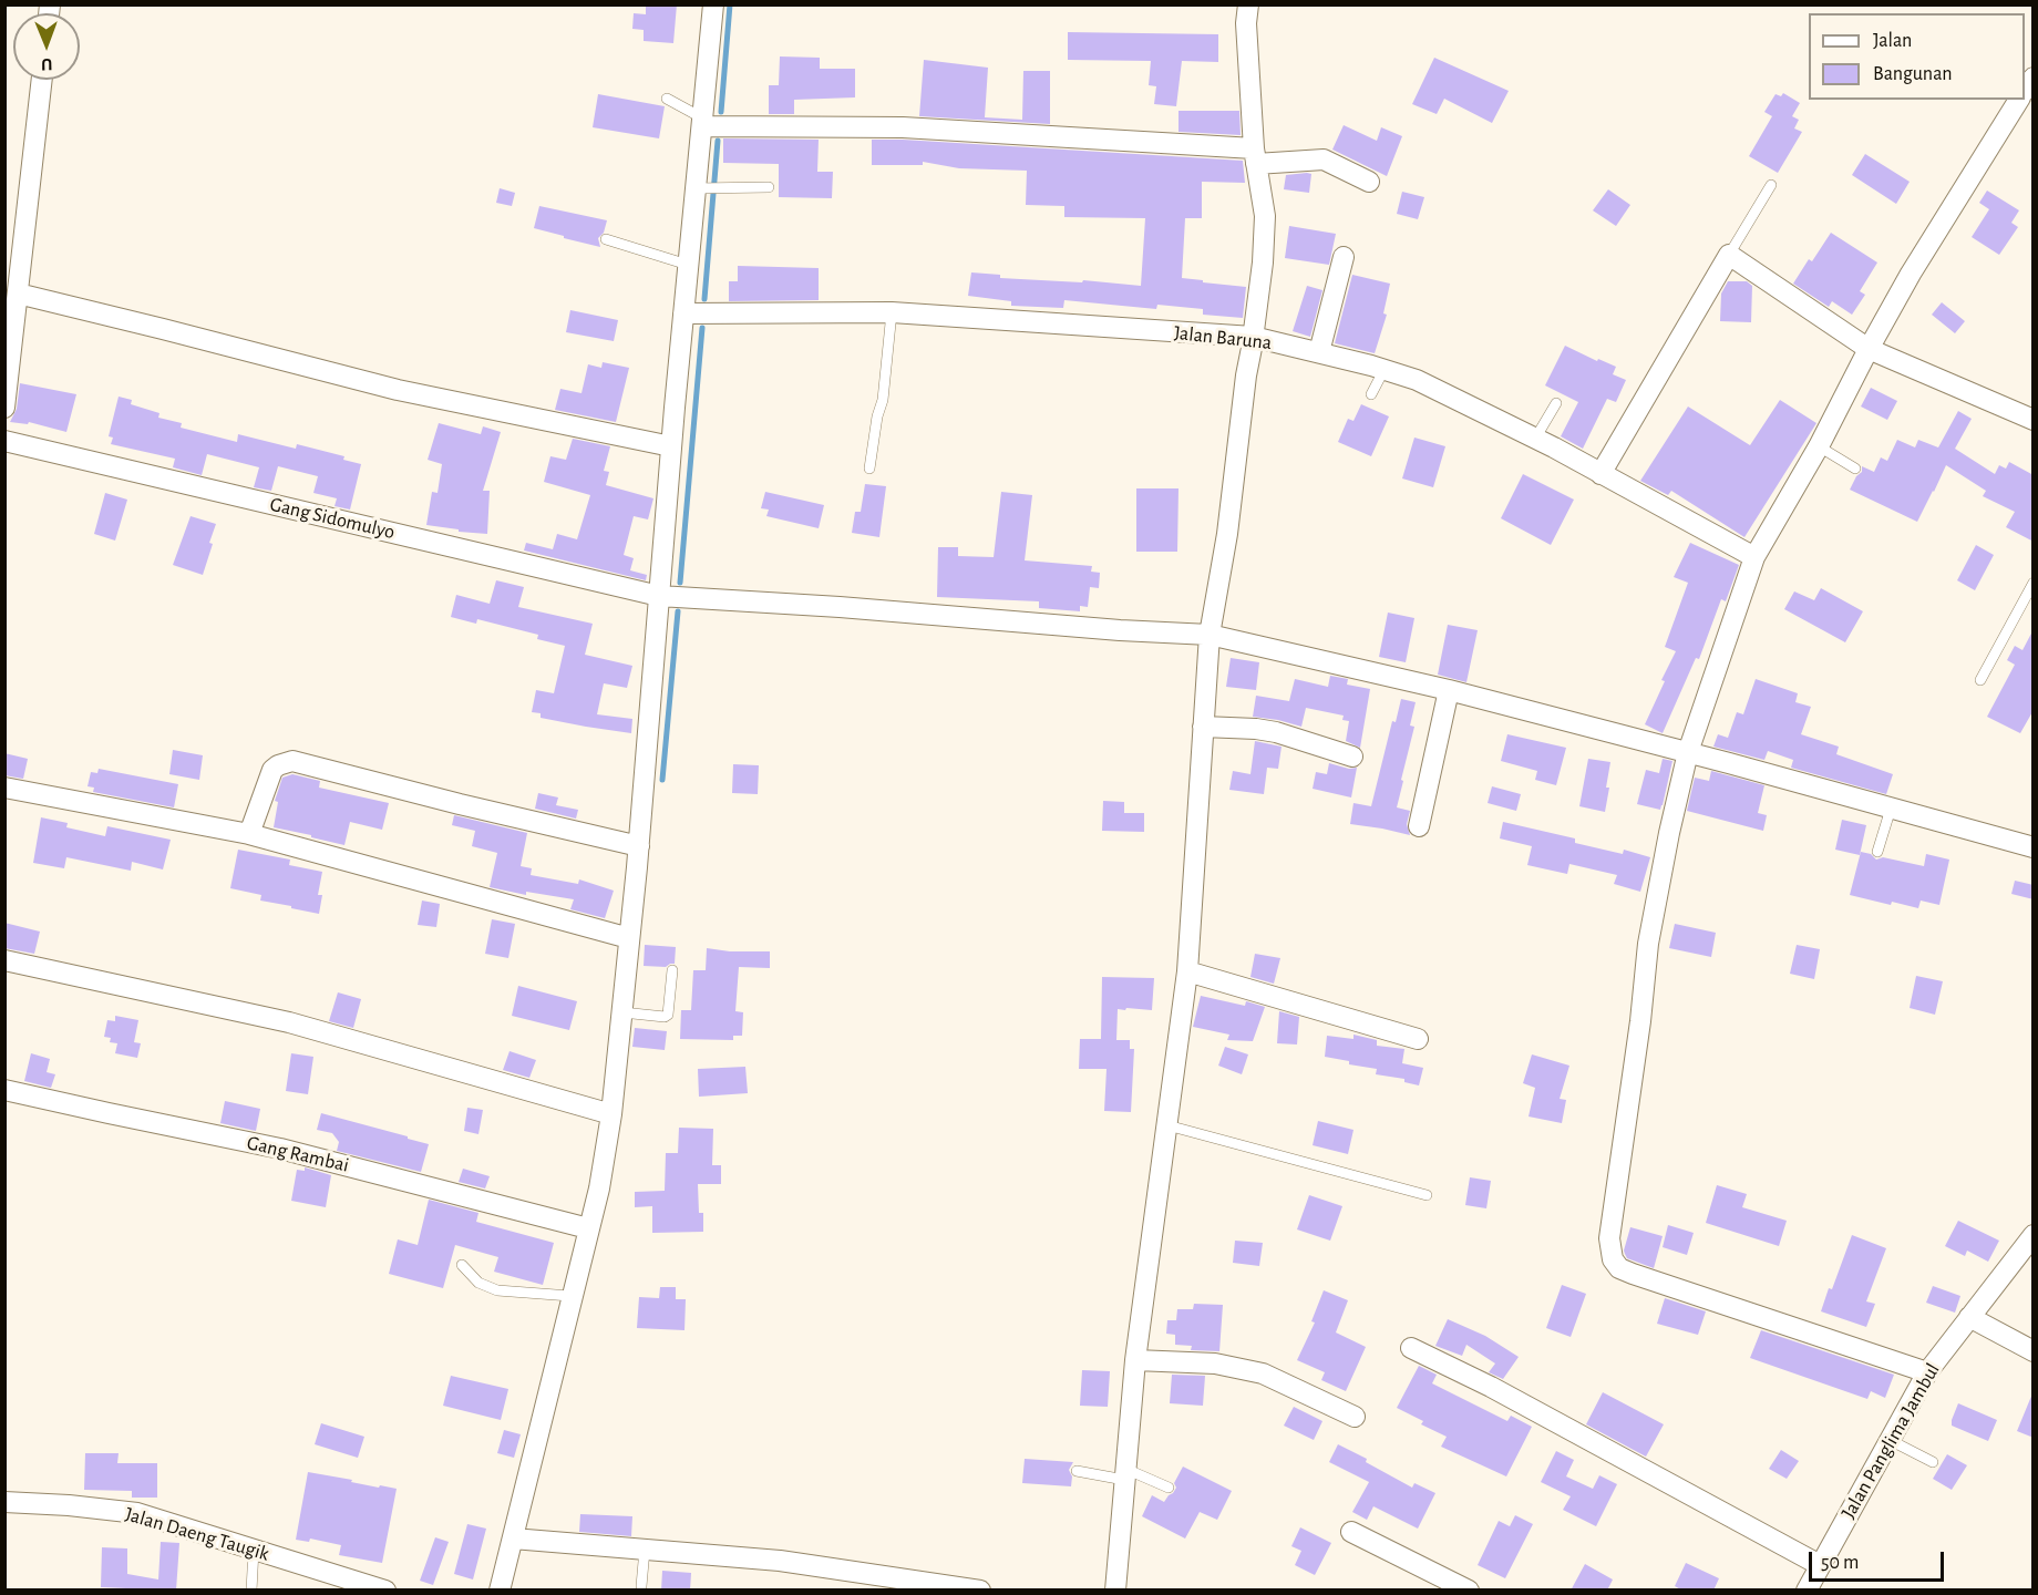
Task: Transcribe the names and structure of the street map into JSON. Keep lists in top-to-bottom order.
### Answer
{
  "streets": {
    "street": [
      "Jalan Baruna",
      "Gang Sidomulyo",
      "Gang Rambai",
      "Jalan Panglima Jambul",
      "Jalan Daeng Taugik"
    ]
  },
  "legend": ["Jalan", "Bangunan"],
  "scale_bar": "50 m",
  "north": "bottom"
}
